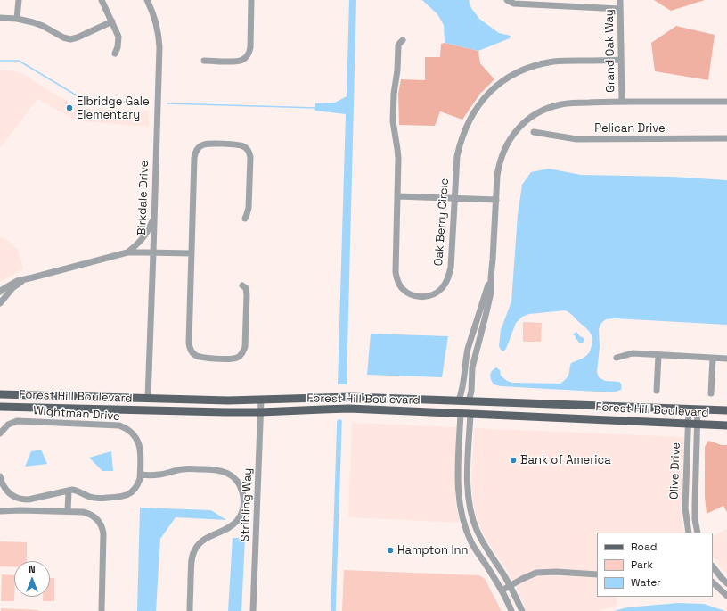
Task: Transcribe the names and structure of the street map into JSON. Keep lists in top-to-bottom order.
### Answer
{
  "streets": {
    "main road": ["Forest Hill Boulevard"],
    "street": [
      "Grand Oak Way",
      "Pelican Drive",
      "Birkdale Drive",
      "Oak Berry Circle",
      "Wightman Drive",
      "Olive Drive",
      "Stribling Way"
    ]
  },
  "crossings": [
    ["Grand Oak Way", "Oak Berry Circle"],
    ["Birkdale Drive", "Forest Hill Boulevard"],
    ["Forest Hill Boulevard", "Olive Drive"],
    ["Forest Hill Boulevard", "Stribling Way"]
  ],
  "places": ["Elbridge Gale Elementary", "Bank of America", "Hampton Inn"],
  "legend": ["Road", "Park", "Water"],
  "north": "top"
}
